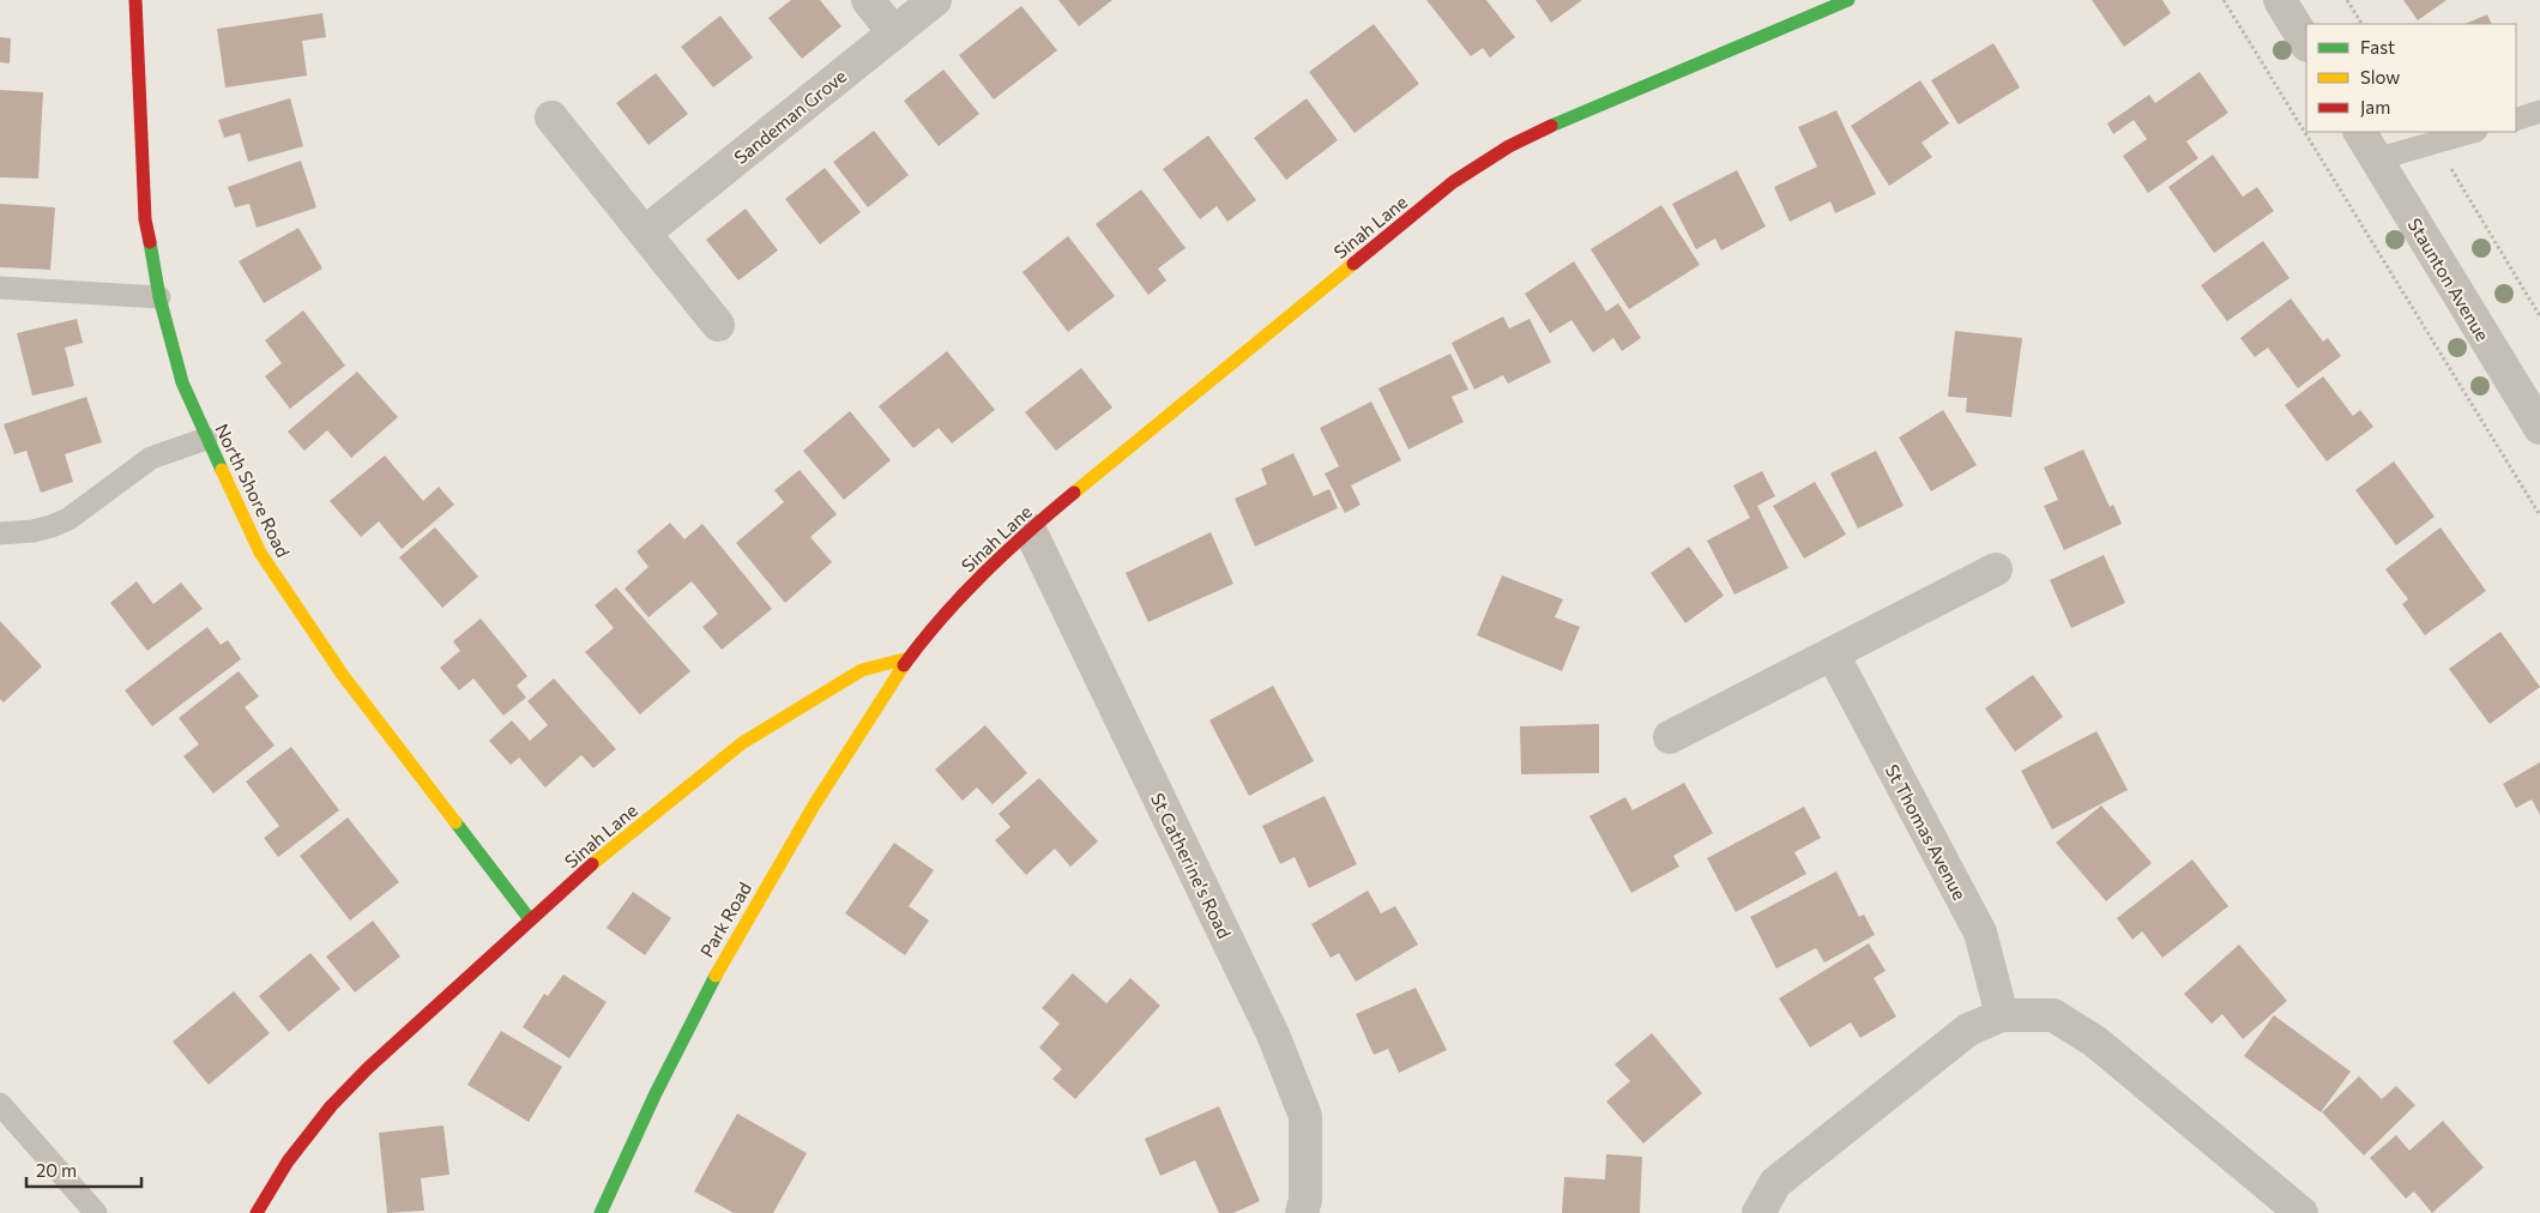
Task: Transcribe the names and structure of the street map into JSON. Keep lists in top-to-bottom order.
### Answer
{
  "streets": {
    "street": [
      "Sandeman Grove",
      "Sinah Lane",
      "Staunton Avenue",
      "North Shore Road",
      "St Thomas Avenue",
      "St Catherine's Road",
      "Park Road"
    ]
  },
  "crossings": [
    ["Sinah Lane", "North Shore Road"],
    ["Sinah Lane", "St Catherine's Road"],
    ["Sinah Lane", "Park Road"]
  ],
  "legend": ["Fast", "Slow", "Jam"],
  "scale_bar": "20 m"
}
